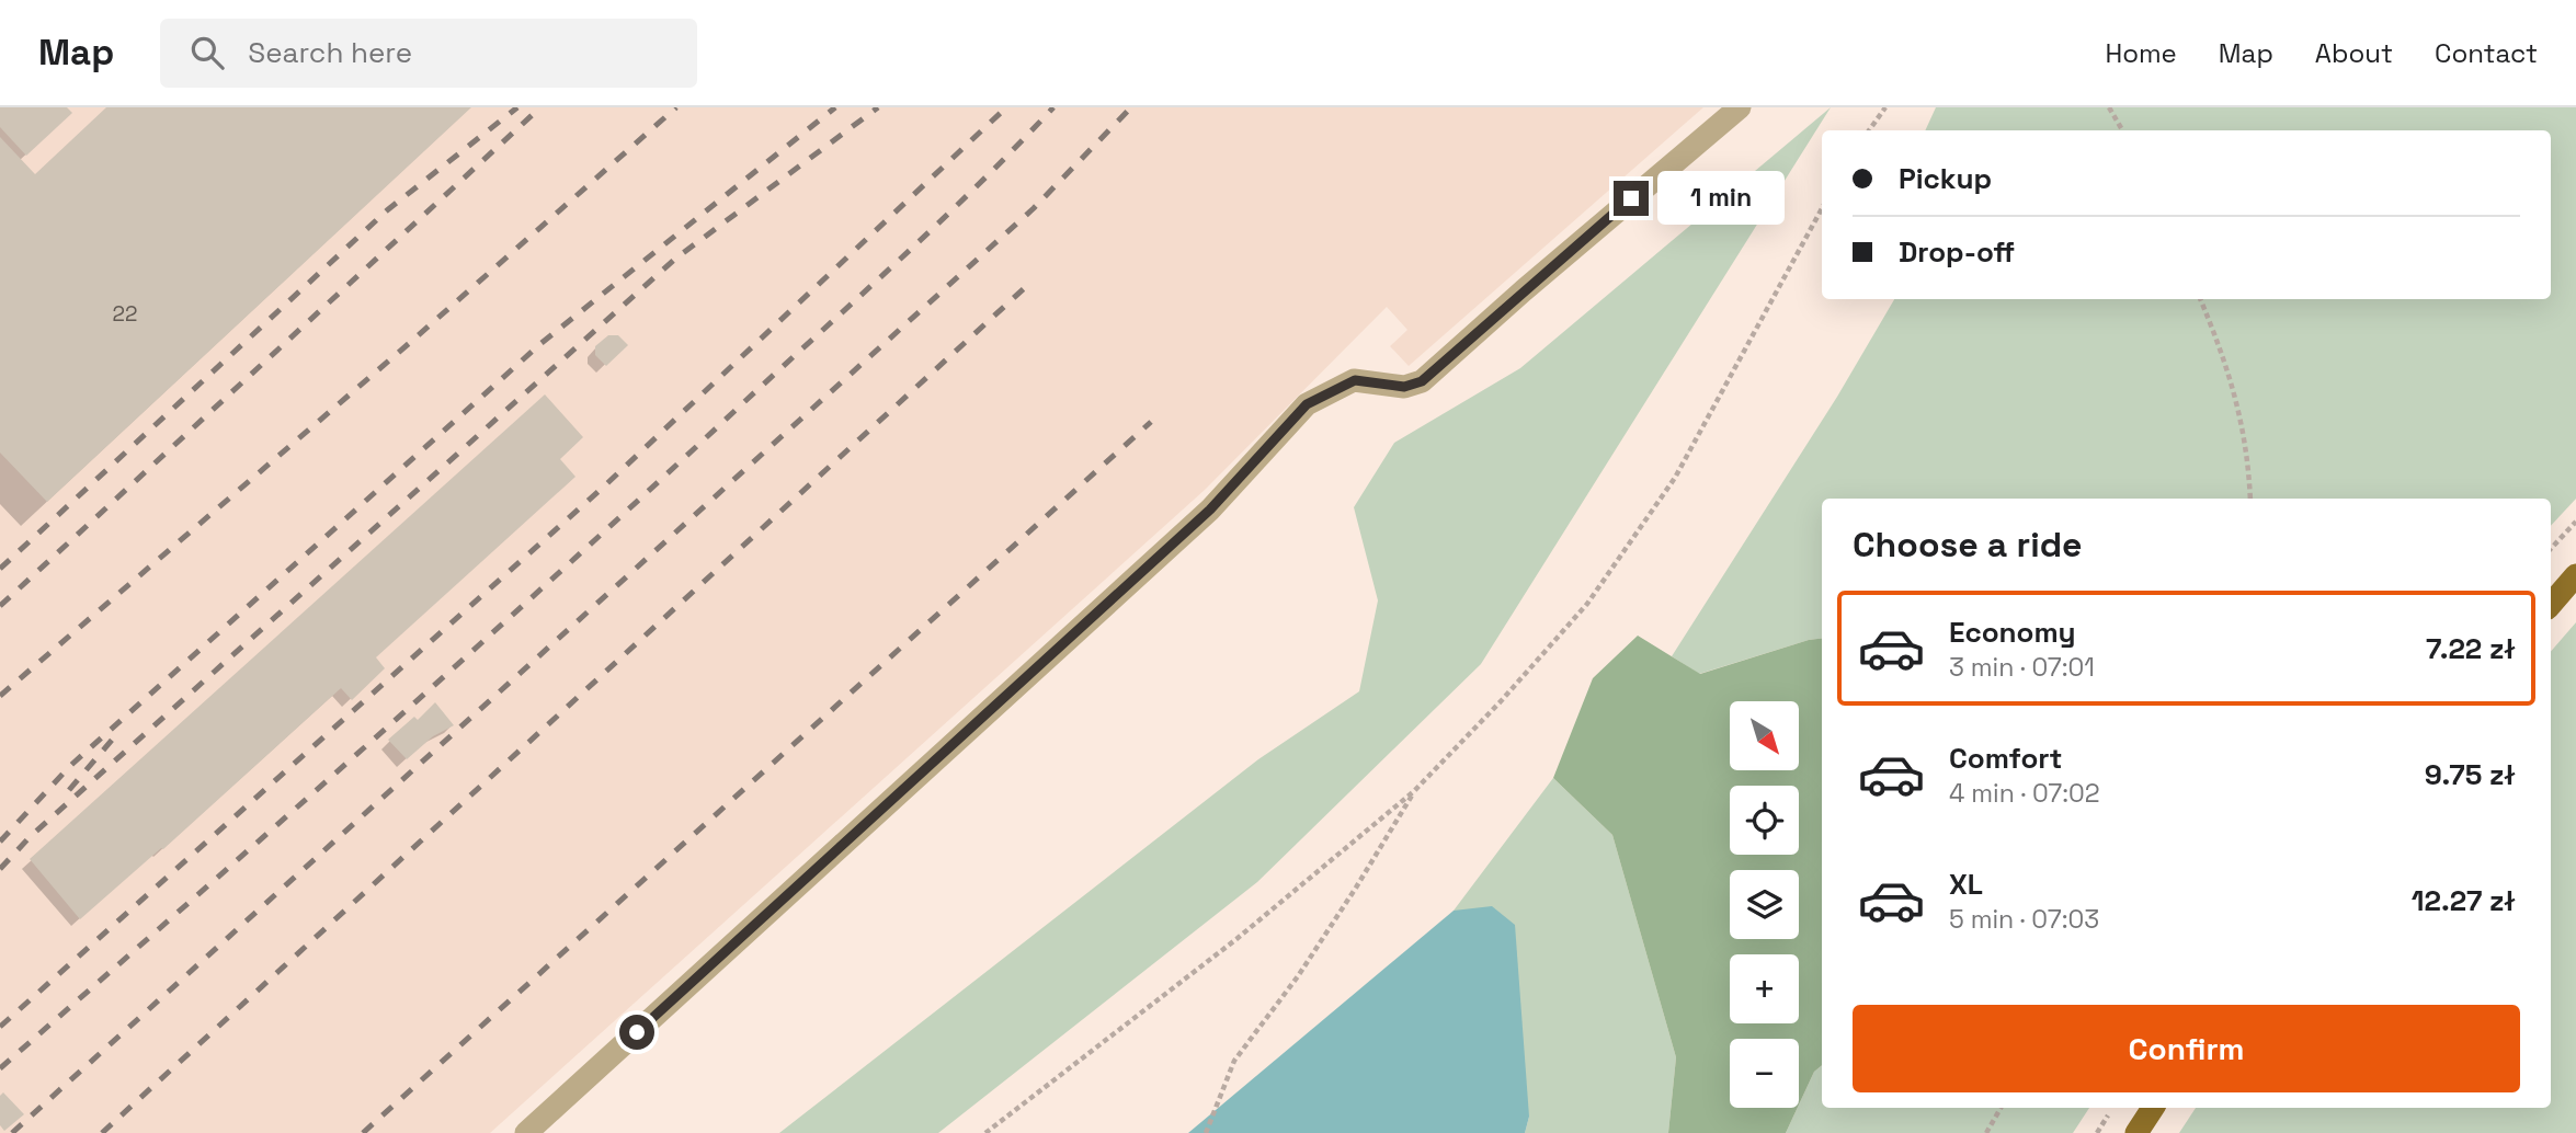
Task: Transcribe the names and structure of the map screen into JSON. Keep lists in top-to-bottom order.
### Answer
{
  "house_numbers": ["22"],
  "north": "bottom right",
  "page": {
    "header": "Map",
    "search": "Search here",
    "nav": [
      "Home",
      "Map",
      "About",
      "Contact"
    ],
    "banner": ["Pickup", "Drop-off"],
    "bubble": "1 min",
    "heading": "Choose a ride",
    "list": [
      {
        "name": "Economy",
        "note": "3 min · 07:01",
        "value": "7.22 zł"
      },
      {
        "name": "Comfort",
        "note": "4 min · 07:02",
        "value": "9.75 zł"
      },
      {
        "name": "XL",
        "note": "5 min · 07:03",
        "value": "12.27 zł"
      }
    ],
    "map_buttons": ["+", "−"],
    "buttons": "Confirm"
  }
}
